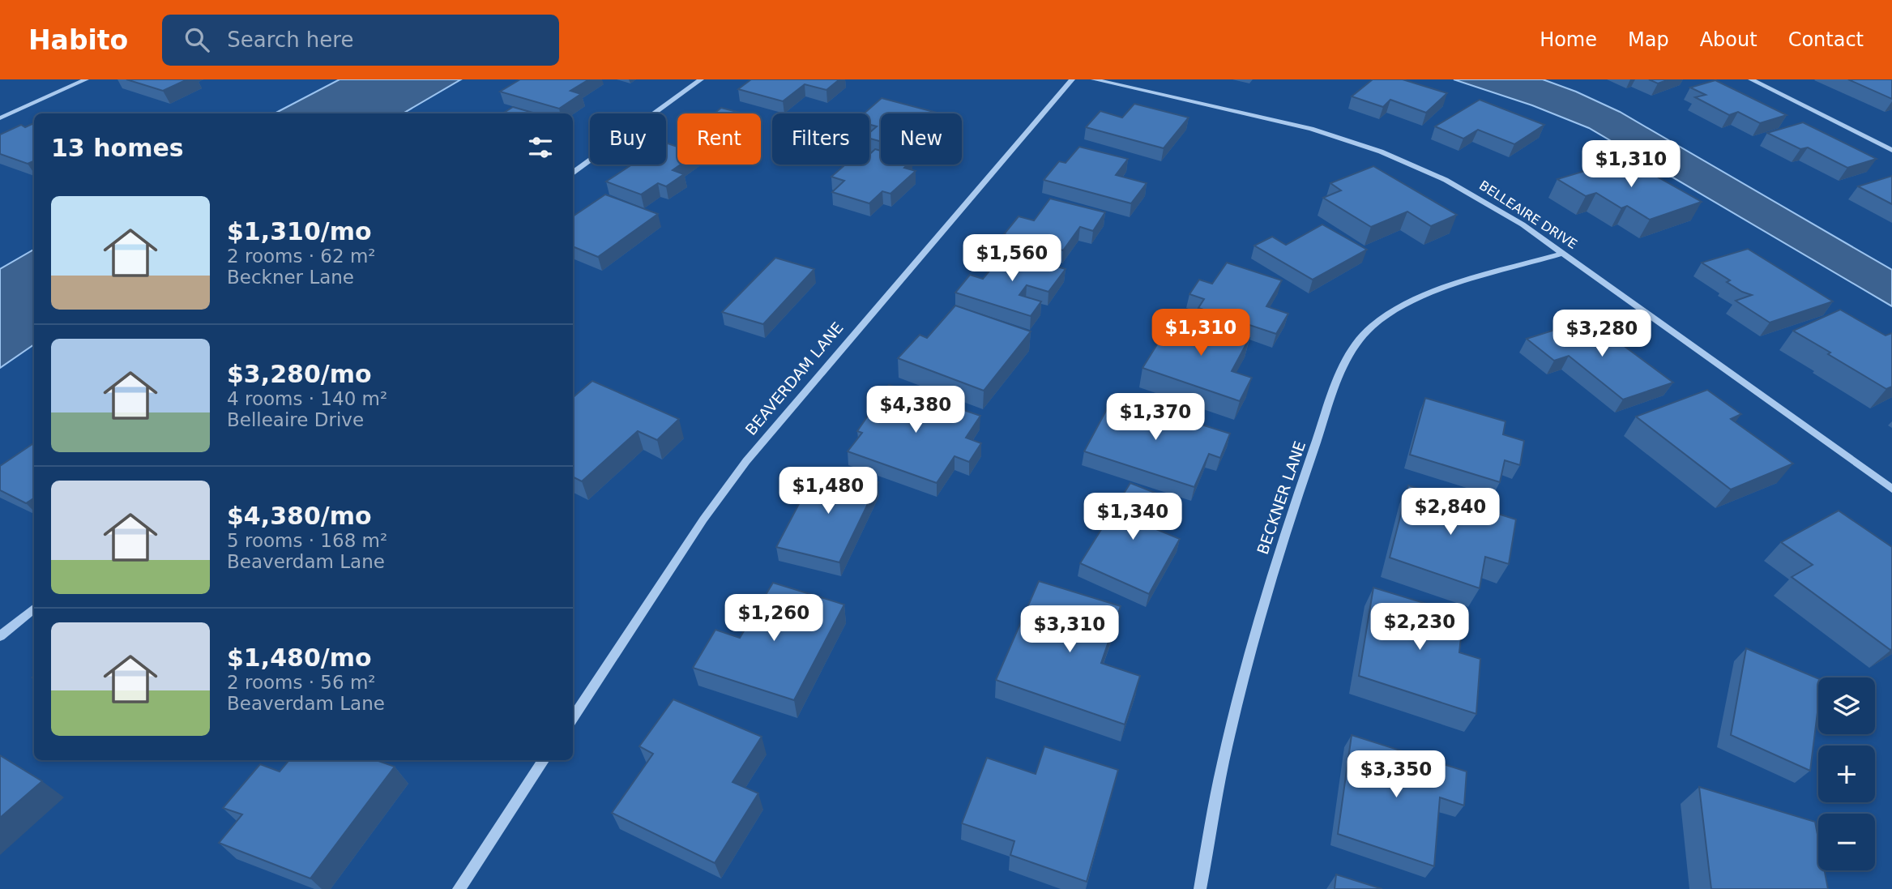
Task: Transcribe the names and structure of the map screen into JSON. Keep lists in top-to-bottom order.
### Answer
{
  "streets": {
    "street": ["BELLEAIRE DRIVE", "BEAVERDAM LANE", "BECKNER LANE"]
  },
  "crossings": [
    ["BELLEAIRE DRIVE", "BECKNER LANE"]
  ],
  "page": {
    "header": "Habito",
    "search": "Search here",
    "nav": [
      "Home",
      "Map",
      "About",
      "Contact"
    ],
    "chip": [
      "Buy",
      "Rent",
      "Filters",
      "New"
    ],
    "heading": "13 homes",
    "price": [
      "$1,310",
      "$1,560",
      "$1,310",
      "$3,280",
      "$4,380",
      "$1,370",
      "$1,480",
      "$2,840",
      "$1,340",
      "$1,260",
      "$2,230",
      "$3,310",
      "$3,350"
    ],
    "list": [
      {
        "name": "$1,310/mo",
        "note": "2 rooms · 62 m² · Beckner Lane"
      },
      {
        "name": "$3,280/mo",
        "note": "4 rooms · 140 m² · Belleaire Drive"
      },
      {
        "name": "$4,380/mo",
        "note": "5 rooms · 168 m² · Beaverdam Lane"
      },
      {
        "name": "$1,480/mo",
        "note": "2 rooms · 56 m² · Beaverdam Lane"
      }
    ],
    "map_buttons": ["+", "−"]
  }
}
